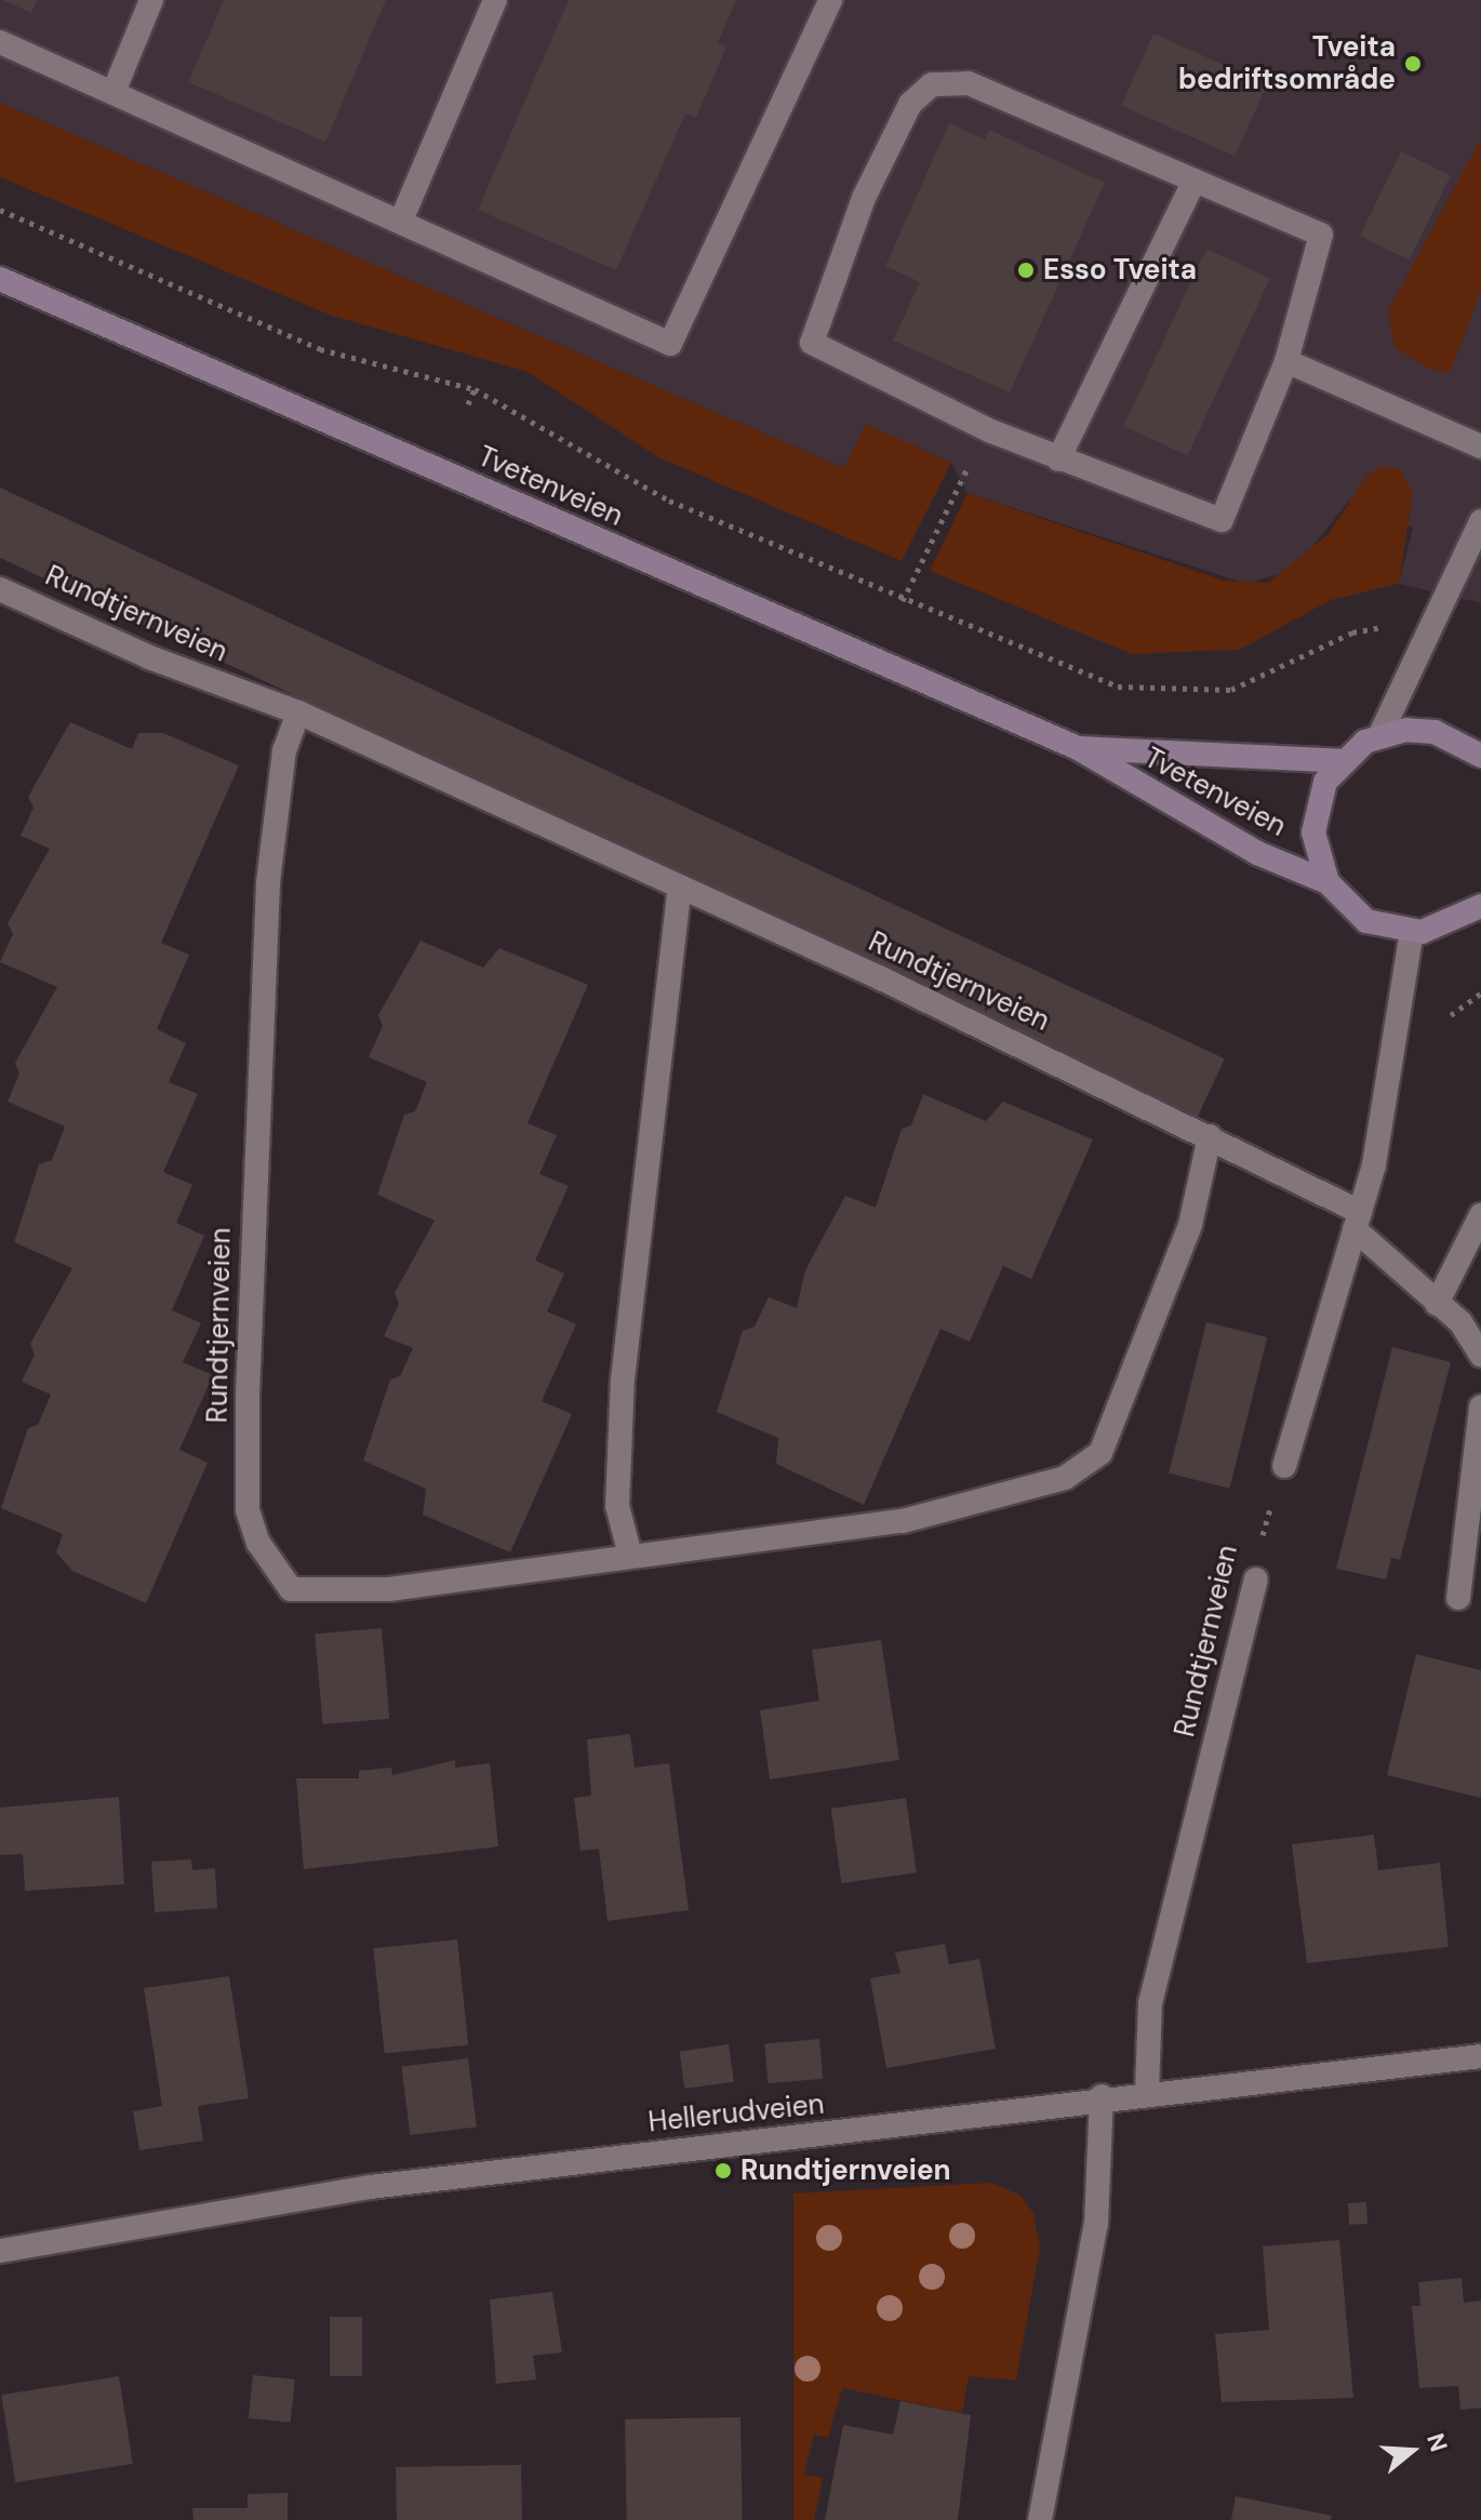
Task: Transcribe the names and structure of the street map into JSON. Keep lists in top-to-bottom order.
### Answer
{
  "streets": {
    "main road": ["Tvetenveien"],
    "street": ["Rundtjernveien", "Hellerudveien"]
  },
  "crossings": [
    ["Rundtjernveien", "Hellerudveien"]
  ],
  "places": ["Tveita bedriftsområde", "Esso Tveita", "Rundtjernveien"],
  "north": "right"
}
